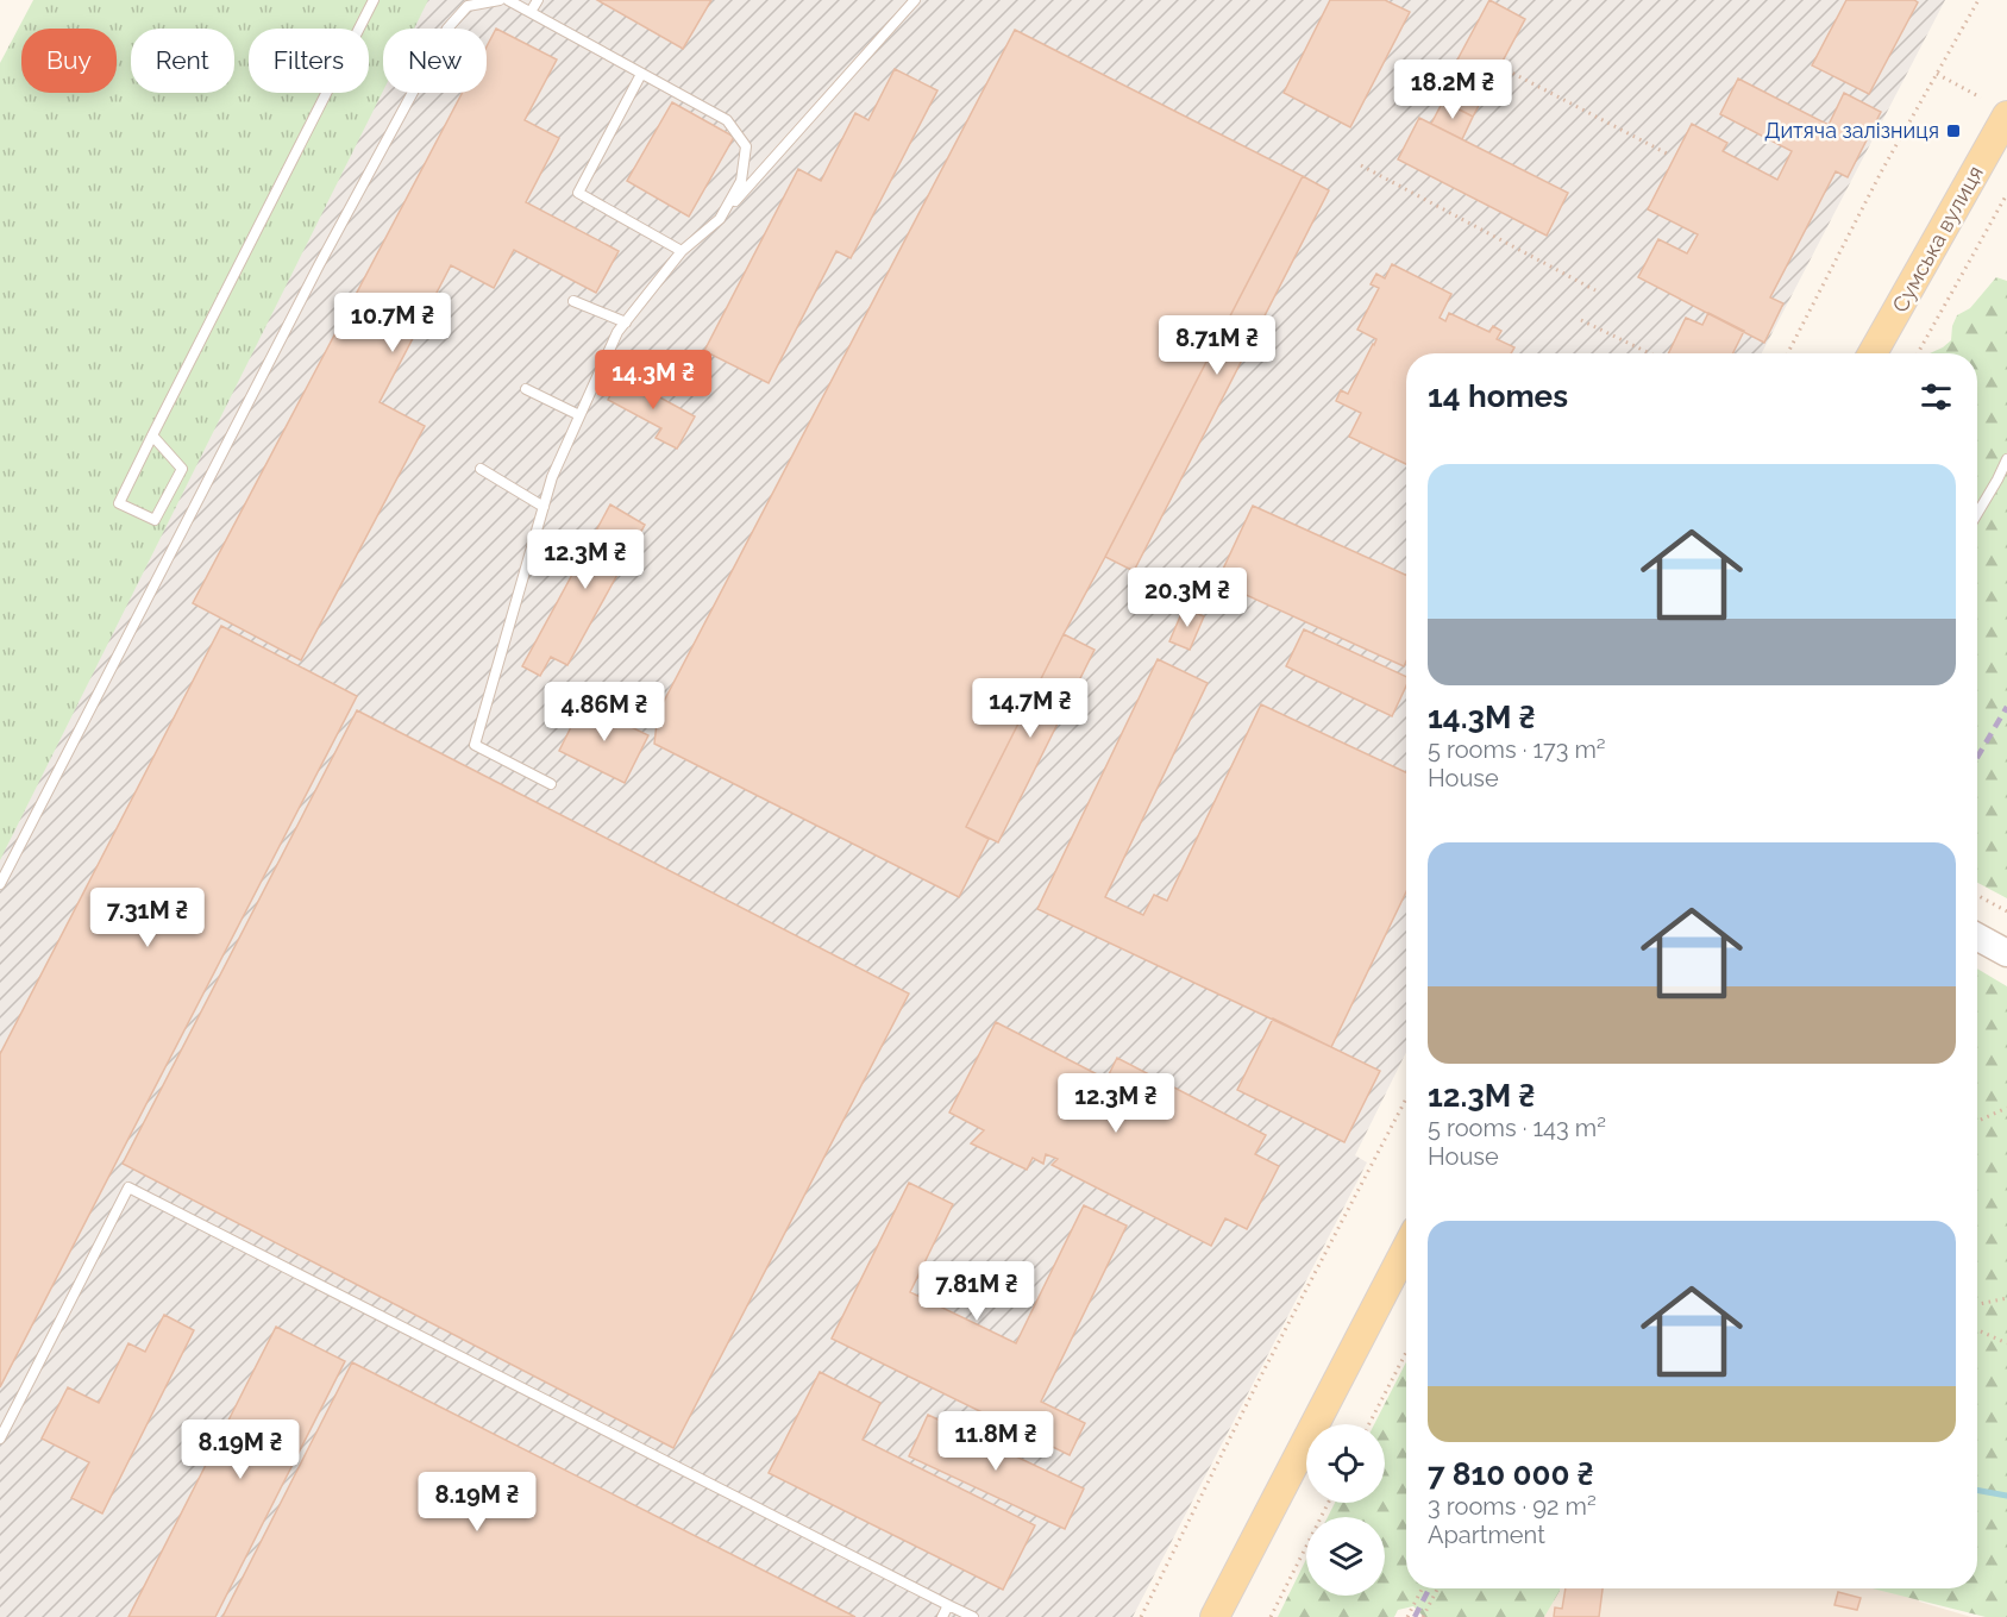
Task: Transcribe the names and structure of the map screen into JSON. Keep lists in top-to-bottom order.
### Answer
{
  "streets": {
    "main road": ["Сумська вулиця"]
  },
  "places": {
    "transit": ["Дитяча залізниця"]
  },
  "page": {
    "chip": [
      "Buy",
      "Rent",
      "Filters",
      "New"
    ],
    "price": [
      "18.2M ₴",
      "10.7M ₴",
      "8.71M ₴",
      "14.3M ₴",
      "12.3M ₴",
      "20.3M ₴",
      "14.7M ₴",
      "4.86M ₴",
      "7.31M ₴",
      "12.3M ₴",
      "7.81M ₴",
      "11.8M ₴",
      "8.19M ₴",
      "8.19M ₴"
    ],
    "heading": "14 homes",
    "list": [
      {
        "name": "14.3M ₴",
        "note": "5 rooms · 173 m² · House"
      },
      {
        "name": "12.3M ₴",
        "note": "5 rooms · 143 m² · House"
      },
      {
        "name": "7 810 000 ₴",
        "note": "3 rooms · 92 m² · Apartment"
      }
    ]
  }
}
